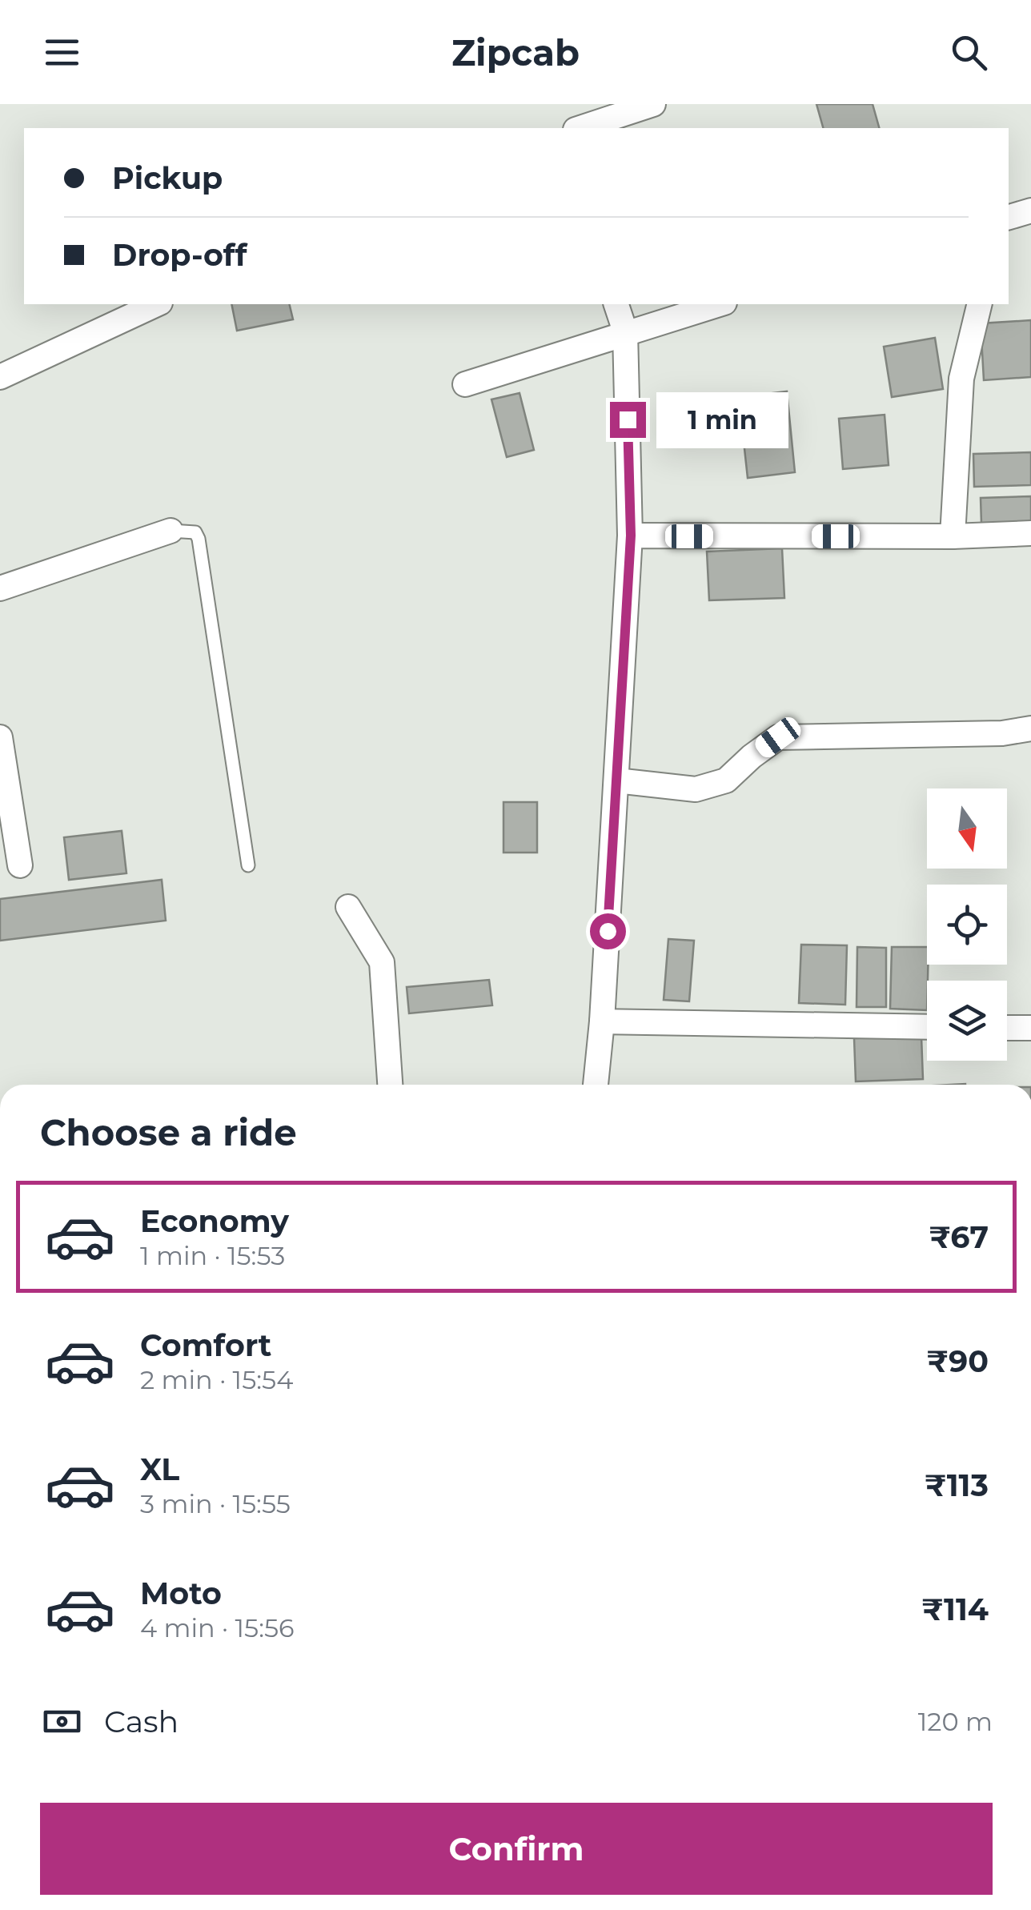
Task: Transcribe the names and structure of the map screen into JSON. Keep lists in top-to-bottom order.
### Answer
{
  "north": "bottom",
  "page": {
    "header": "Zipcab",
    "banner": ["Pickup", "Drop-off"],
    "bubble": "1 min",
    "heading": "Choose a ride",
    "list": [
      {
        "name": "Economy",
        "note": "1 min · 15:53",
        "value": "₹67"
      },
      {
        "name": "Comfort",
        "note": "2 min · 15:54",
        "value": "₹90"
      },
      {
        "name": "XL",
        "note": "3 min · 15:55",
        "value": "₹113"
      },
      {
        "name": "Moto",
        "note": "4 min · 15:56",
        "value": "₹114"
      }
    ],
    "pay": ["Cash", "120 m"],
    "buttons": "Confirm"
  }
}
